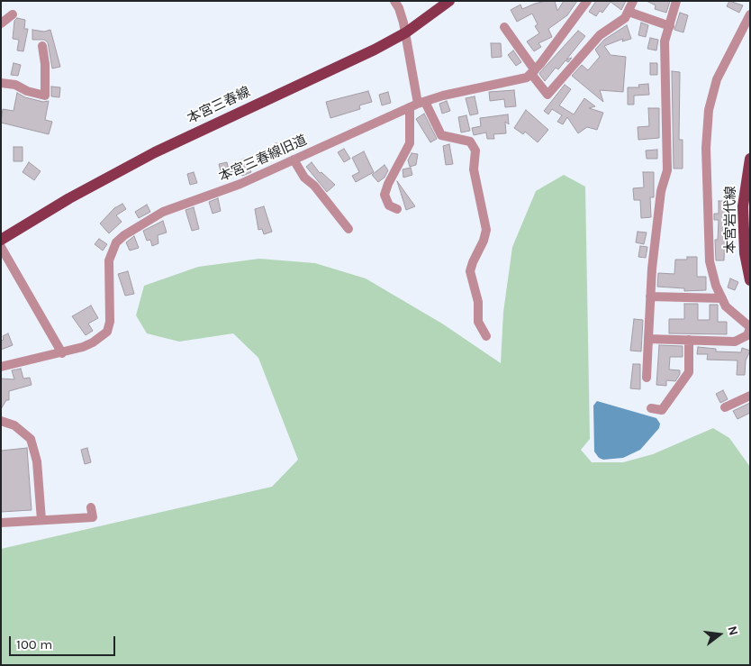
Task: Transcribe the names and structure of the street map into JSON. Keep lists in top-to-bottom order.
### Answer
{
  "streets": {
    "main road": ["本宮三春線", "本宮岩代線"],
    "street": ["本宮三春線旧道"]
  },
  "scale_bar": "100 m",
  "north": "right"
}
